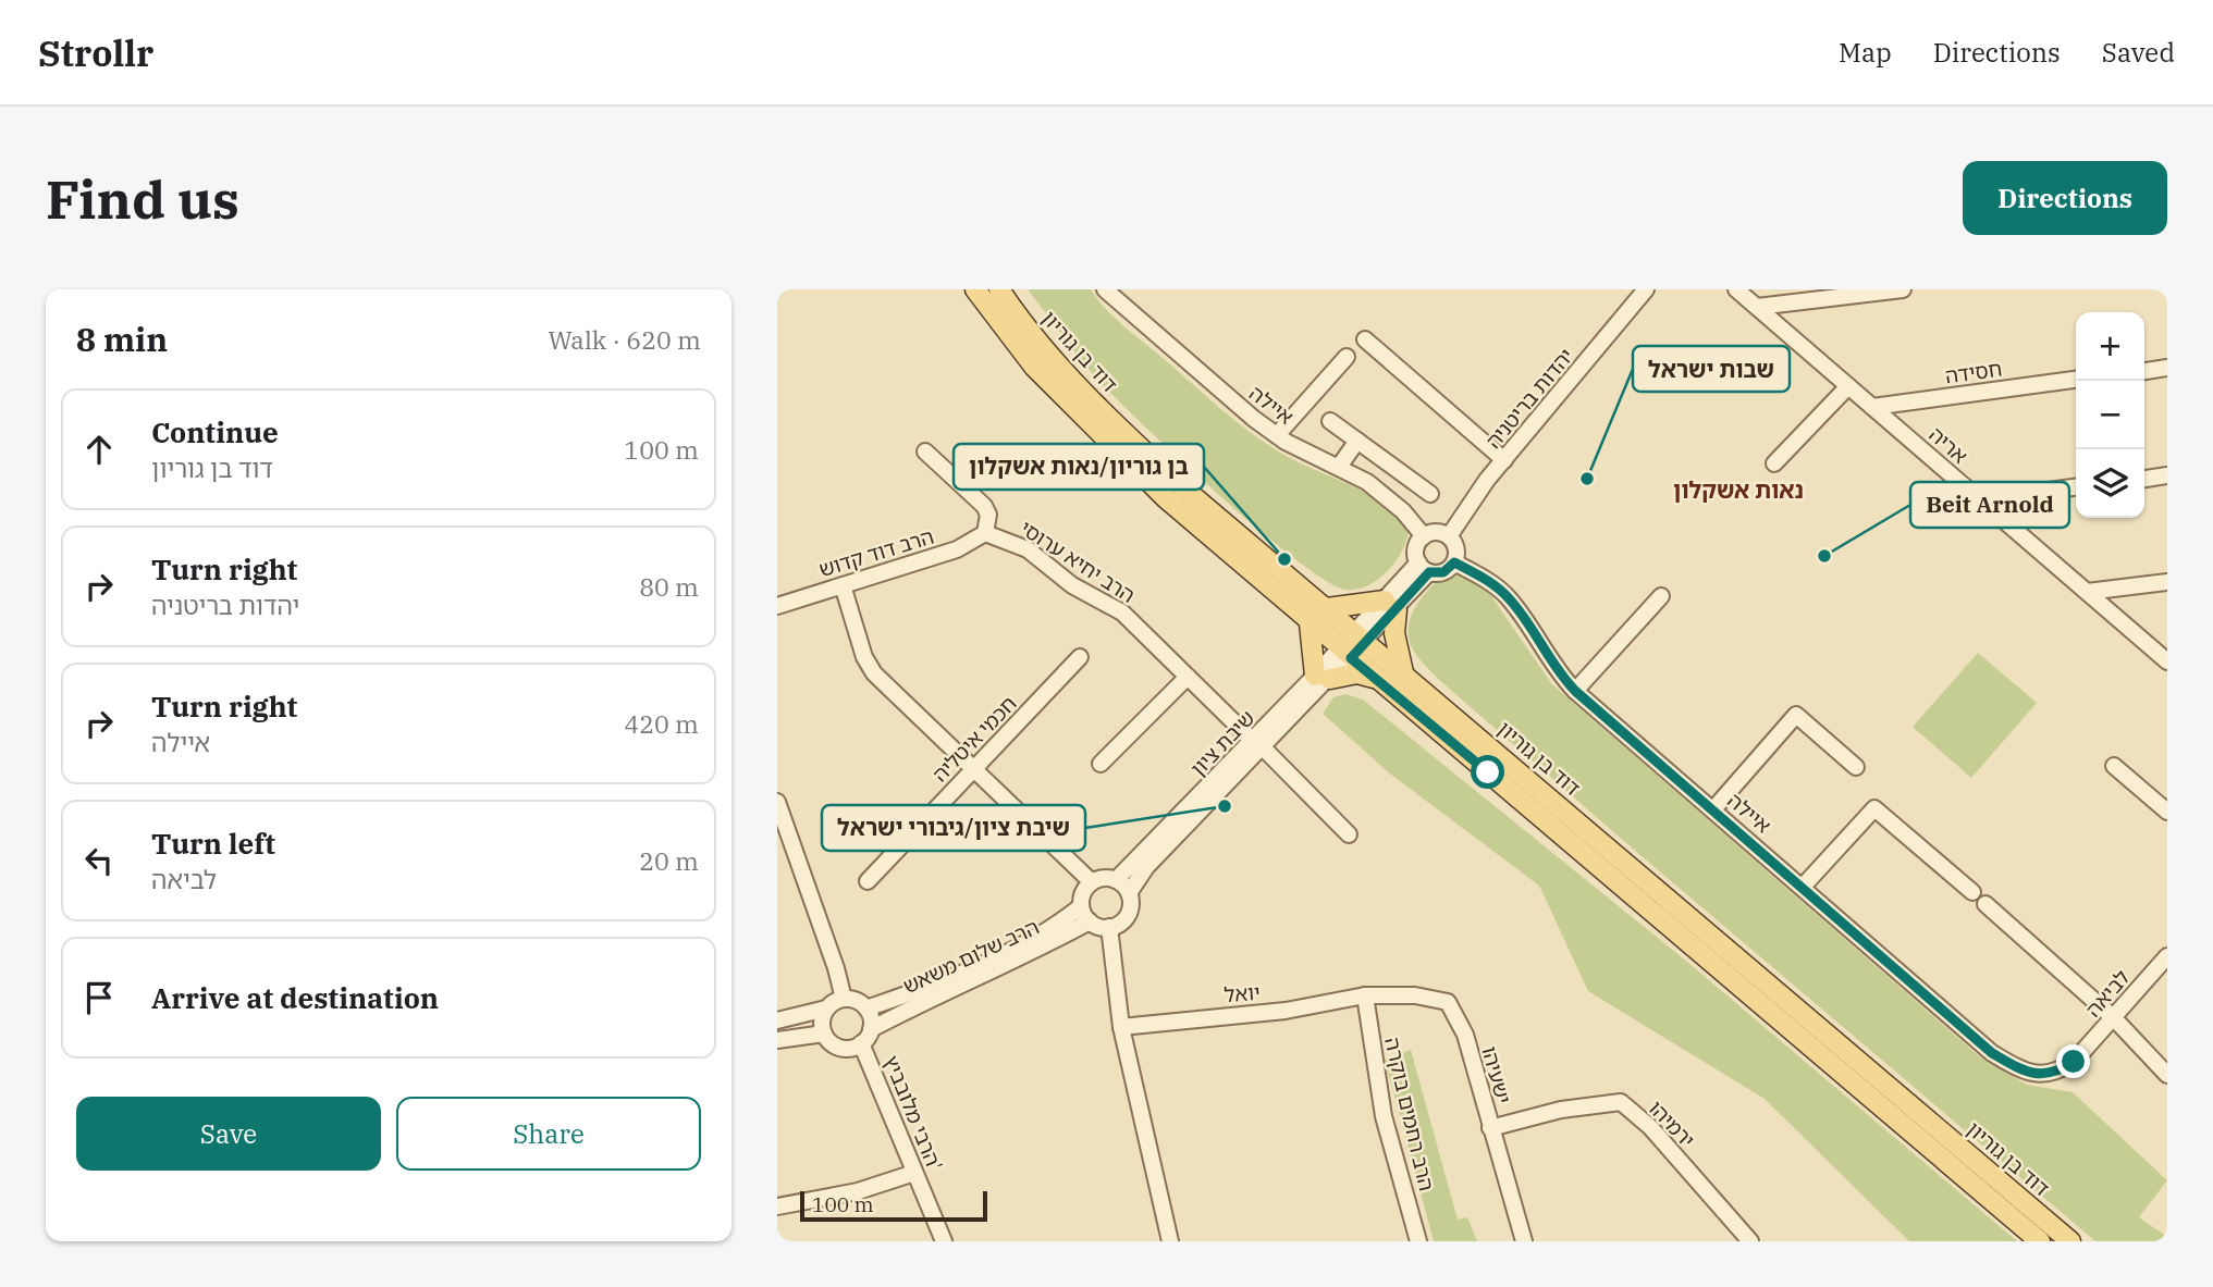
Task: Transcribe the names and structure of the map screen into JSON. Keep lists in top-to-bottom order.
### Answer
{
  "streets": {
    "main road": ["דוד בן גוריון"],
    "street": [
      "חסידה",
      "יהדות בריטניה",
      "איילה",
      "אריה",
      "הרב דוד קדוש",
      "הרב יחיא ערוסי",
      "חכמי איטליה",
      "שיבת ציון",
      "הרב שלום משאש",
      "יואל",
      "לביאה",
      "ישעיהו",
      "הרבי מלובביץ'",
      "הרב רחמים בוקרה",
      "ירמיהו"
    ]
  },
  "crossings": [
    ["דוד בן גוריון", "שיבת ציון"],
    ["חסידה", "אריה"],
    ["יהדות בריטניה", "איילה"],
    ["איילה", "לביאה"],
    ["הרב דוד קדוש", "הרב יחיא ערוסי"],
    ["הרב יחיא ערוסי", "שיבת ציון"],
    ["שיבת ציון", "הרב שלום משאש"],
    ["הרב שלום משאש", "הרבי מלובביץ'"],
    ["יואל", "ישעיהו"],
    ["יואל", "הרב רחמים בוקרה"],
    ["ישעיהו", "הרב רחמים בוקרה"],
    ["ישעיהו", "ירמיהו"]
  ],
  "districts": ["נאות אשקלון"],
  "places": [
    "שבות ישראל",
    "Beit Arnold",
    "בן גוריון/נאות אשקלון",
    "שיבת ציון/גיבורי ישראל"
  ],
  "scale_bar": "100 m",
  "page": {
    "header": "Strollr",
    "nav": ["Map", "Directions", "Saved"],
    "buttons": [
      "Directions",
      ["Save", "Share"]
    ],
    "title": "Find us",
    "heading": ["8 min", "Walk · 620 m"],
    "map_buttons": ["+", "−"],
    "list": [
      ["Continue", "דוד בן גוריון", "100 m"],
      ["Turn right", "יהדות בריטניה", "80 m"],
      ["Turn right", "איילה", "420 m"],
      ["Turn left", "לביאה", "20 m"],
      "Arrive at destination"
    ],
    "scale": "100 m"
  }
}
